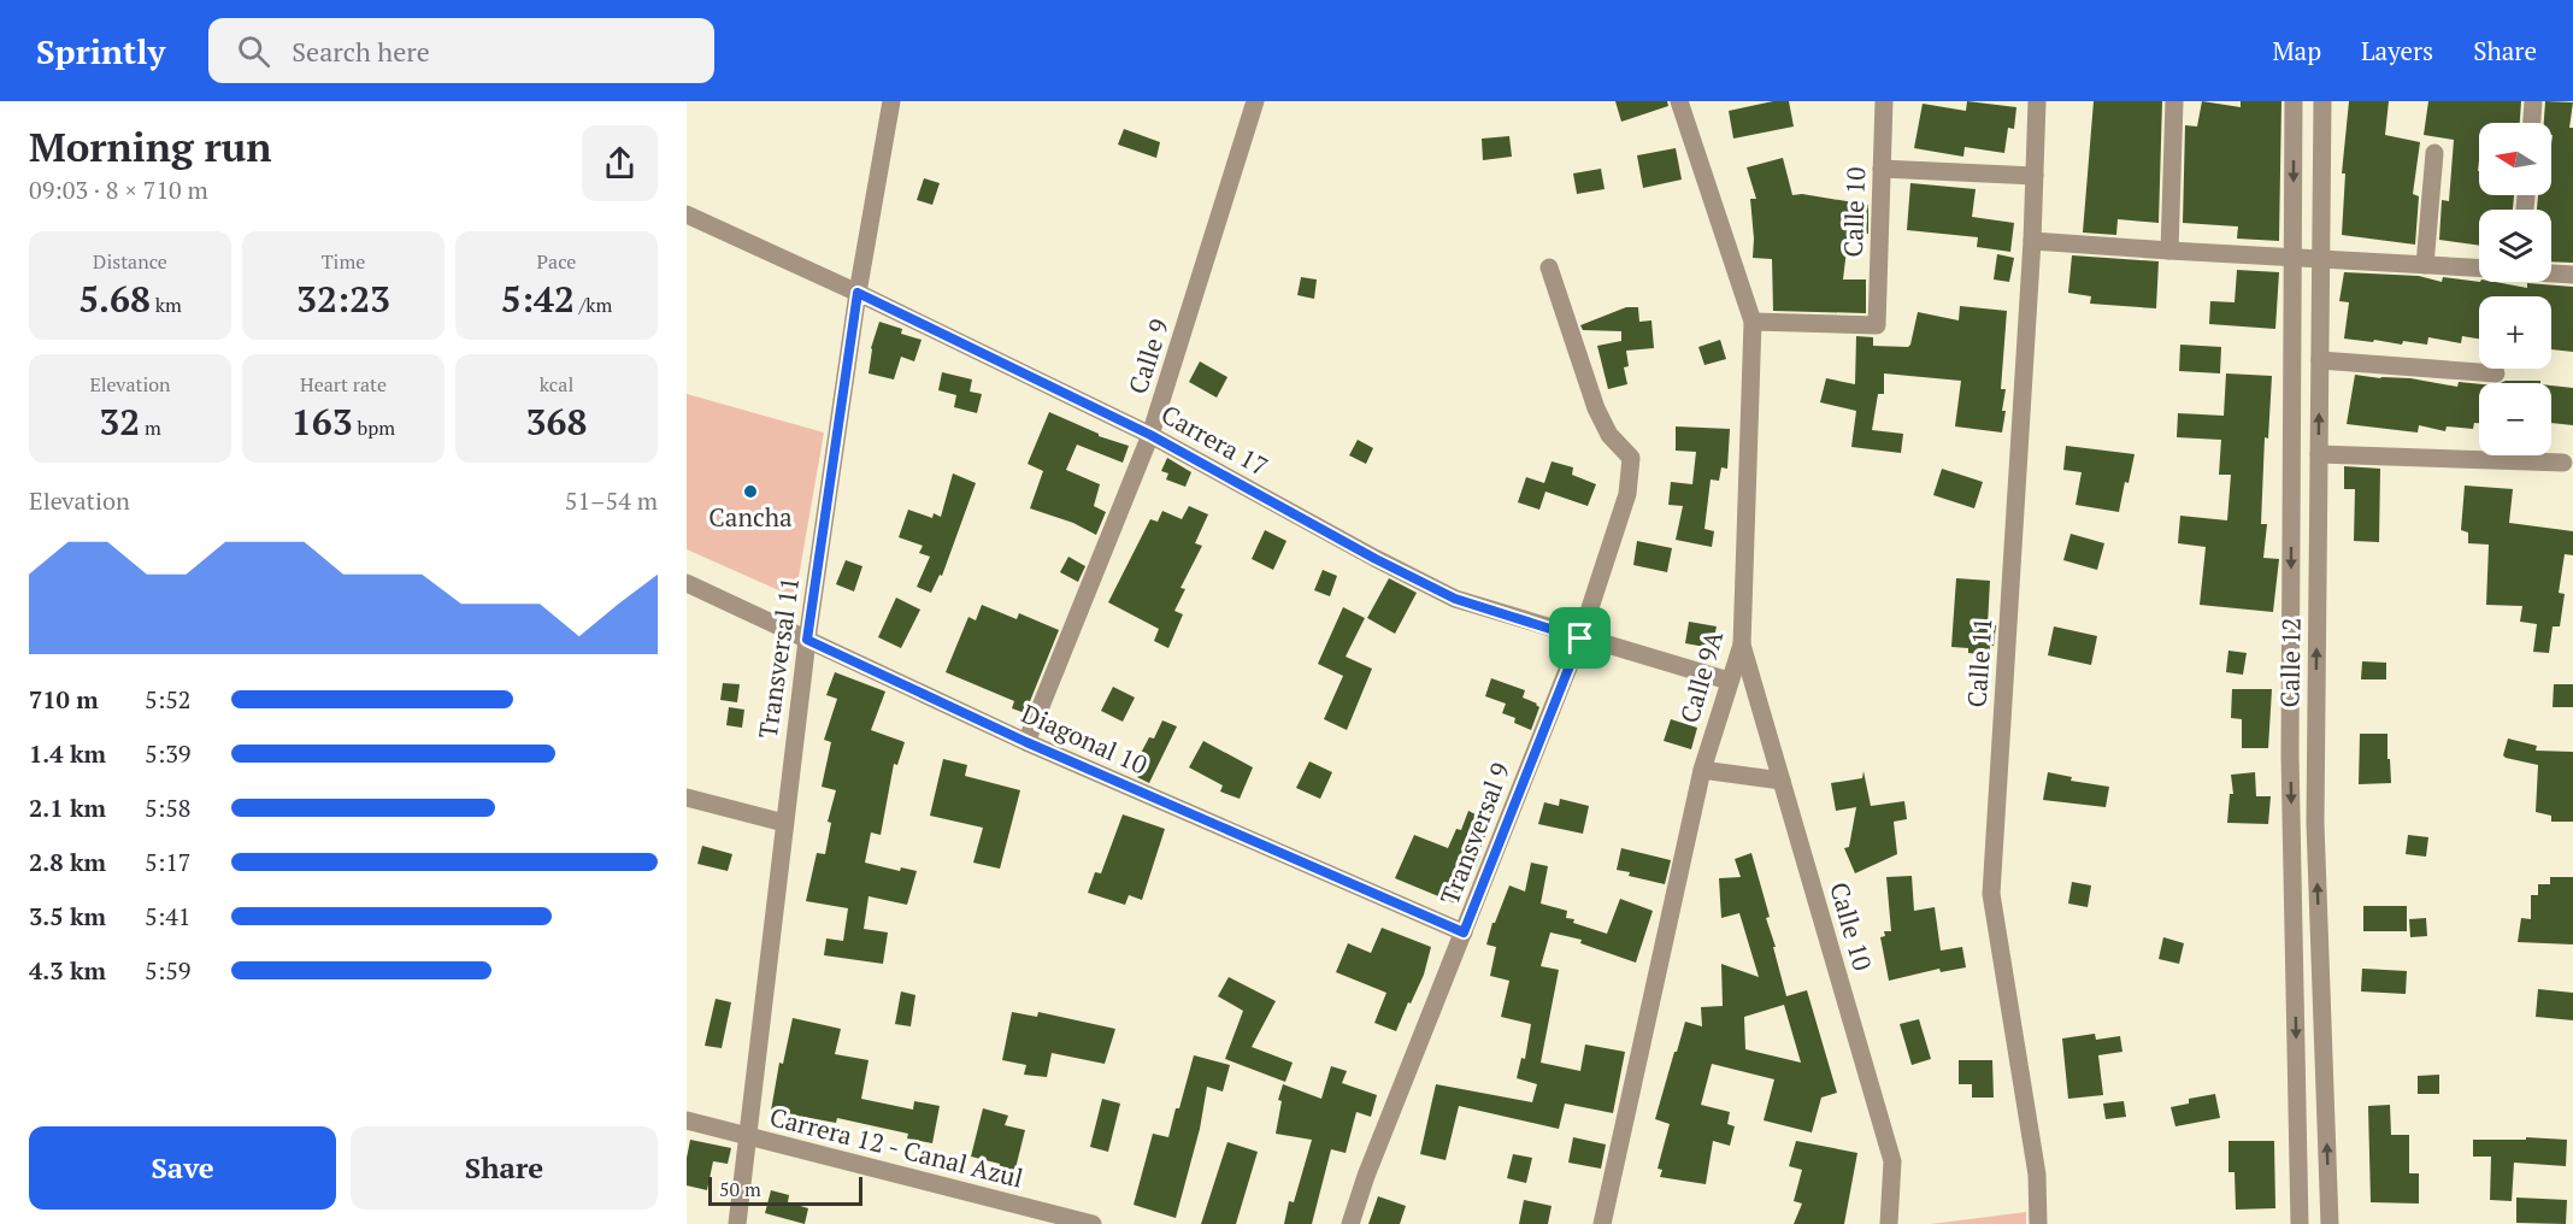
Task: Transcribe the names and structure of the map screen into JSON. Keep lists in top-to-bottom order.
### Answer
{
  "streets": {
    "street": [
      "Calle 10",
      "Calle 9",
      "Carrera 17",
      "Transversal 11",
      "Calle 11",
      "Calle 12",
      "Calle 9A",
      "Diagonal 10",
      "Transversal 9",
      "Carrera 12 - Canal Azul"
    ]
  },
  "crossings": [
    ["Calle 10", "Calle 9A"],
    ["Calle 9", "Carrera 17"],
    ["Calle 9", "Diagonal 10"],
    ["Carrera 17", "Transversal 11"],
    ["Carrera 17", "Calle 9A"],
    ["Carrera 17", "Transversal 9"],
    ["Transversal 11", "Diagonal 10"],
    ["Transversal 11", "Carrera 12 - Canal Azul"],
    ["Diagonal 10", "Transversal 9"]
  ],
  "places": ["Cancha"],
  "scale_bar": "50 m",
  "north": "left",
  "page": {
    "header": "Sprintly",
    "search": "Search here",
    "nav": ["Map", "Layers", "Share"],
    "heading": ["Morning run", "09:03 · 8 × 710 m"],
    "map_buttons": ["+", "−"],
    "stats": [
      ["Distance", "5.68 km"],
      ["Time", "32:23"],
      ["Pace", "5:42 /km"],
      ["Elevation", "32 m"],
      ["Heart rate", "163 bpm"],
      ["kcal", "368"]
    ],
    "chart": ["Elevation", "51–54 m"],
    "list": [
      {
        "name": "710 m",
        "note": "5:52"
      },
      {
        "name": "1.4 km",
        "note": "5:39"
      },
      {
        "name": "2.1 km",
        "note": "5:58"
      },
      {
        "name": "2.8 km",
        "note": "5:17"
      },
      {
        "name": "3.5 km",
        "note": "5:41"
      },
      {
        "name": "4.3 km",
        "note": "5:59"
      }
    ],
    "buttons": ["Save", "Share"],
    "scale": "50 m"
  }
}
